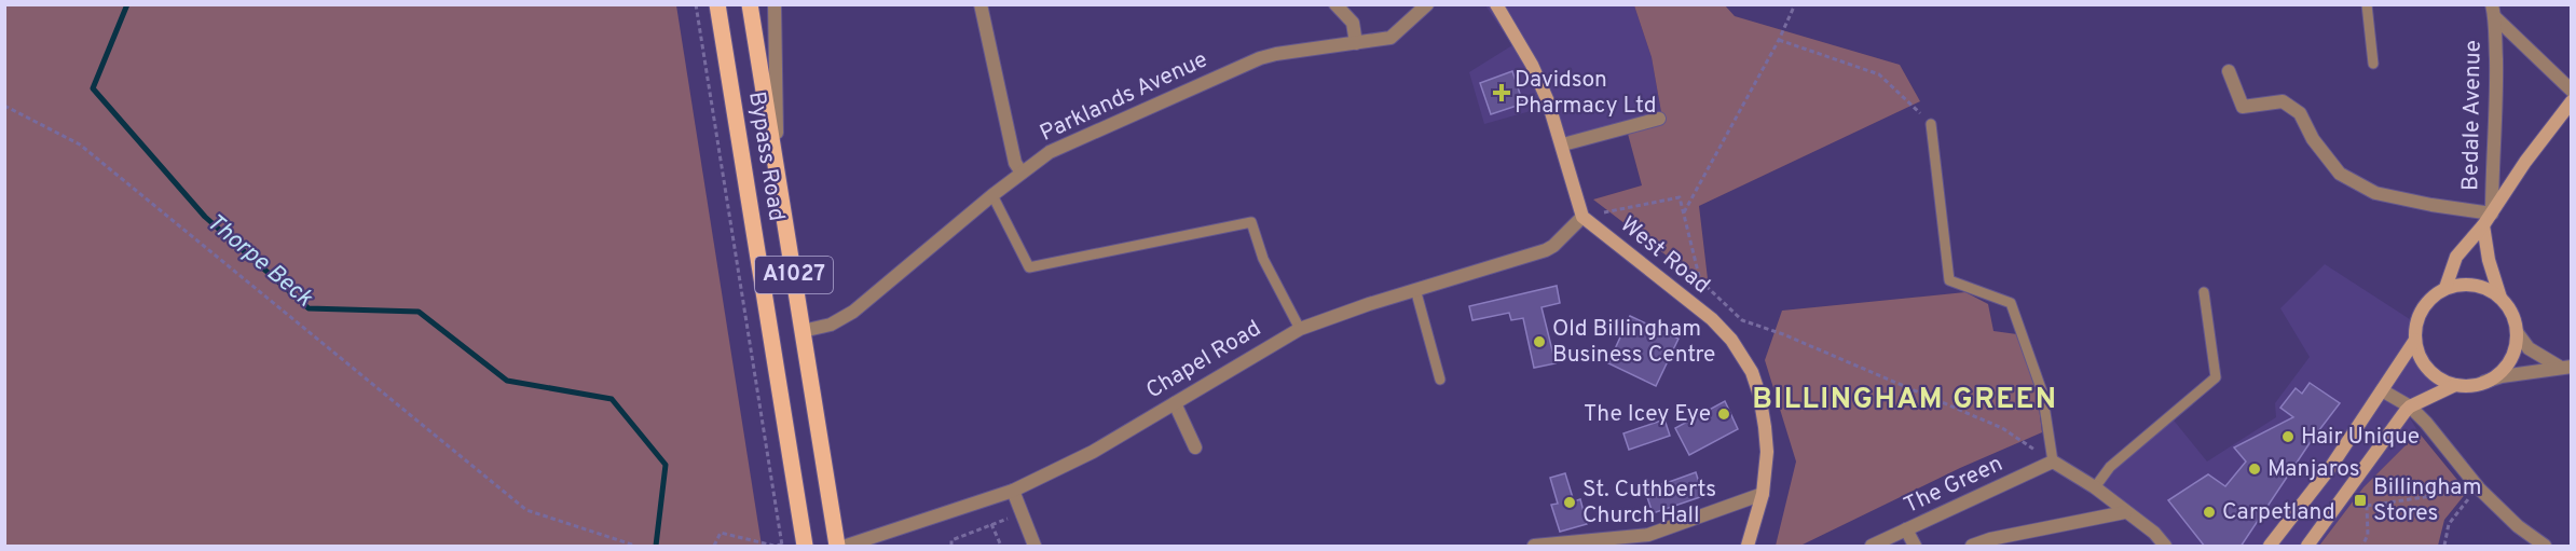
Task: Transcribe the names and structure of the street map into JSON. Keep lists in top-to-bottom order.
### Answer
{
  "streets": {
    "main road": ["Bypass Road", "West Road", "A1027"],
    "street": [
      "Parklands Avenue",
      "Bedale Avenue",
      "Chapel Road",
      "The Green"
    ]
  },
  "crossings": [
    ["Parklands Avenue", "Bypass Road"],
    ["West Road", "Chapel Road"]
  ],
  "districts": ["BILLINGHAM GREEN"],
  "water": ["Thorpe Beck"],
  "places": {
    "health": ["Davidson Pharmacy Ltd"],
    "other": [
      "Old Billingham Business Centre",
      "The Icey Eye",
      "Hair Unique",
      "Manjaros",
      "St. Cuthberts Church Hall",
      "Carpetland"
    ],
    "transit": ["Billingham Stores"]
  }
}
